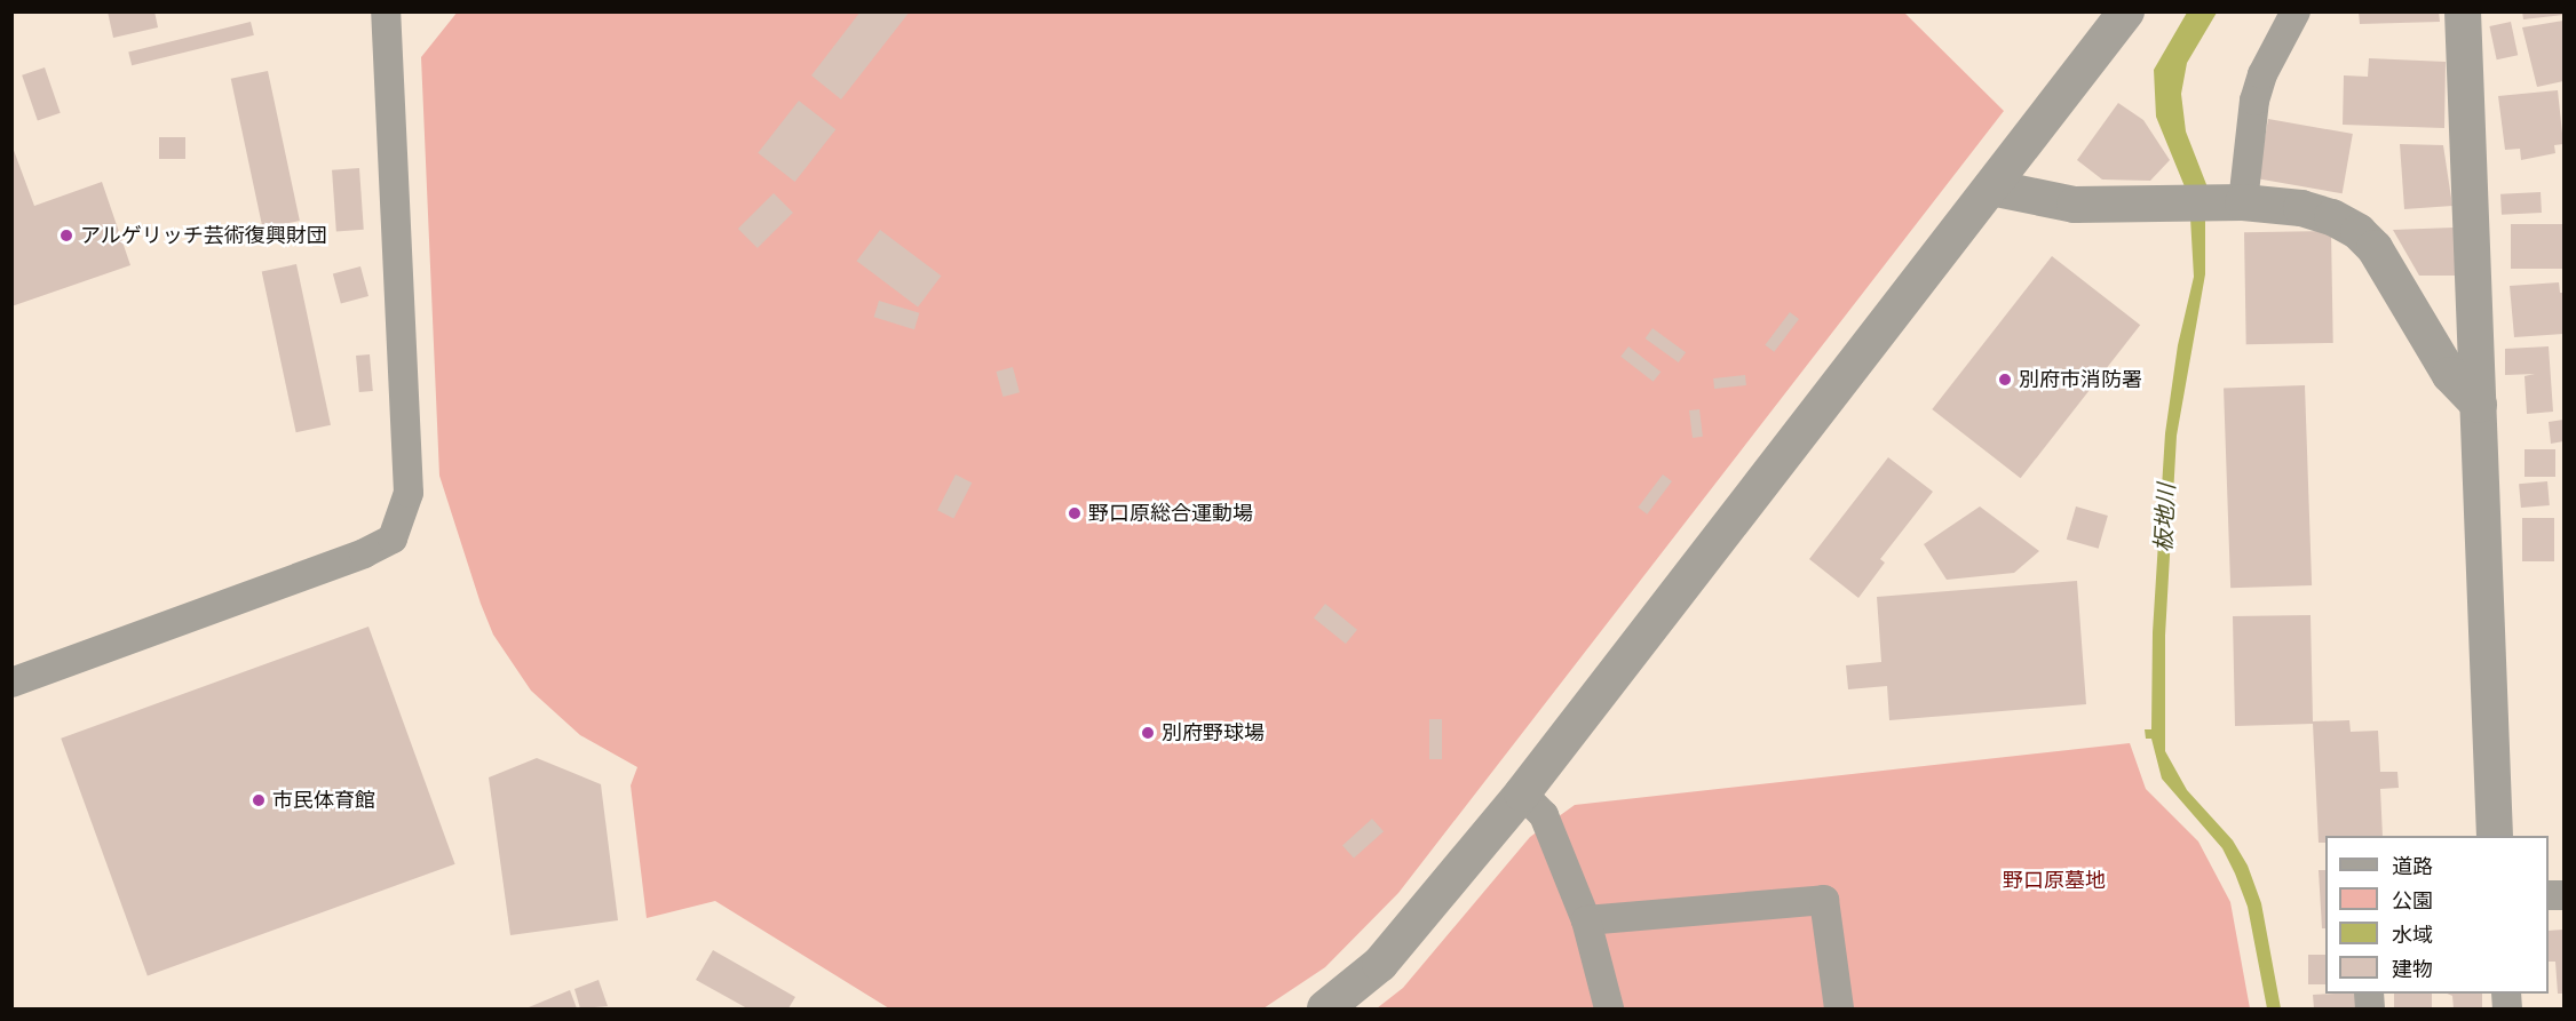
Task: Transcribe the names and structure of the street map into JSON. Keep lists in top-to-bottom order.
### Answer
{
  "water": ["板地川"],
  "parks": ["野口原墓地"],
  "places": [
    "アルゲリッチ芸術復興財団",
    "別府市消防署",
    "野口原総合運動場",
    "別府野球場",
    "市民体育館"
  ],
  "legend": [
    "道路",
    "公園",
    "水域",
    "建物"
  ]
}
